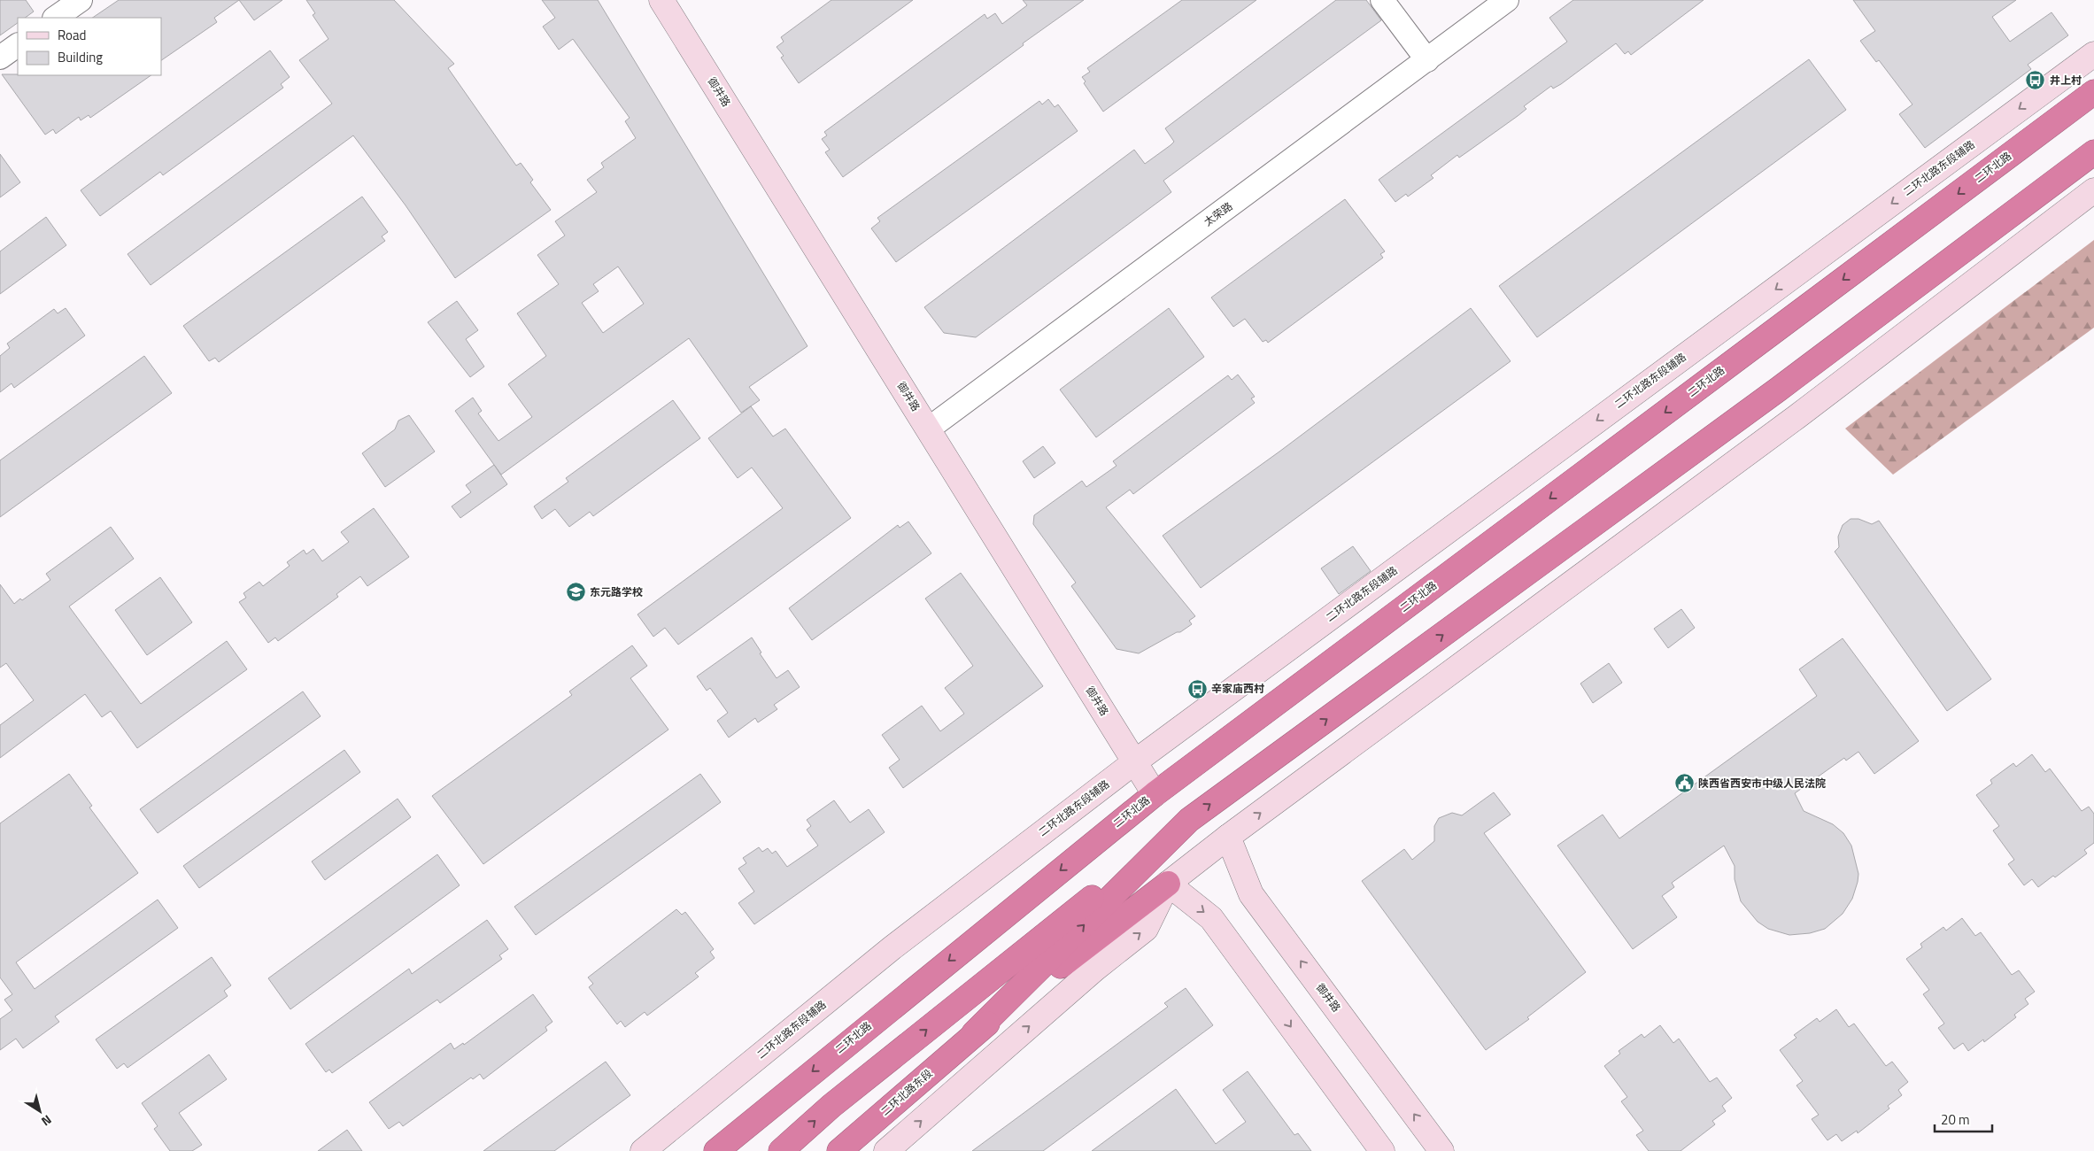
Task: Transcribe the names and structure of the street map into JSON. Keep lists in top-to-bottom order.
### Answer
{
  "streets": {
    "highway": ["二环北路", "二环北路东段"],
    "main road": ["御井路", "二环北路东段辅路"],
    "street": ["太荣路"]
  },
  "crossings": [
    ["御井路", "二环北路"],
    ["御井路", "二环北路东段辅路"],
    ["御井路", "太荣路"]
  ],
  "places": {
    "bus stop": ["井上村", "辛家庙西村"],
    "school or university": ["东元路学校"],
    "public building": ["陕西省西安市中级人民法院"]
  },
  "legend": ["Road", "Building"],
  "scale_bar": "20 m",
  "north": "bottom right"
}
